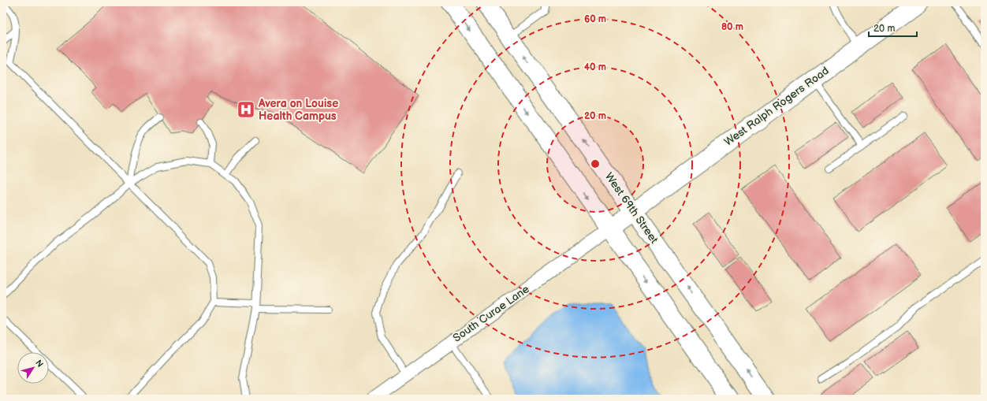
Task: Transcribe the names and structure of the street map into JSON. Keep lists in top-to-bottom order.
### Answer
{
  "streets": {
    "main road": ["West Ralph Rogers Road", "West 69th Street"],
    "street": ["South Curae Lane"]
  },
  "crossings": [
    ["West Ralph Rogers Road", "West 69th Street"],
    ["West Ralph Rogers Road", "South Curae Lane"]
  ],
  "places": {
    "hospital": ["Avera on Louise Health Campus"]
  },
  "scale_bar": "20 m",
  "north": "top right",
  "rings": [
    "60 m",
    "80 m",
    "40 m",
    "20 m"
  ]
}
